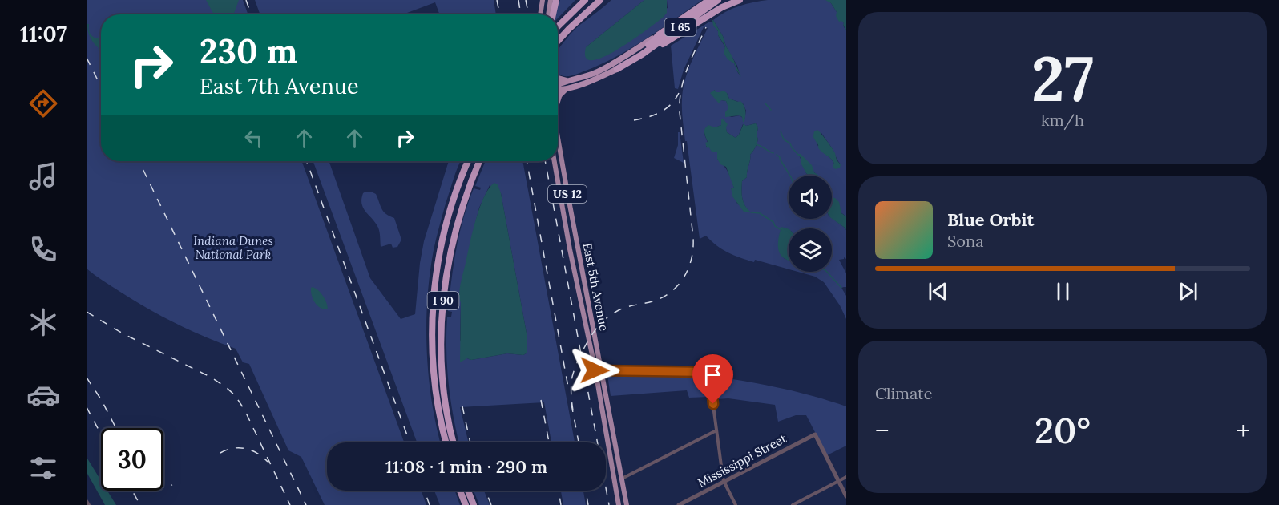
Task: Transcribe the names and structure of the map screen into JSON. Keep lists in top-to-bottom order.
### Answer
{
  "streets": {
    "highway": ["I 65", "I 90"],
    "main road": ["US 12", "East 5th Avenue"],
    "street": ["Mississippi Street"]
  },
  "parks": ["Indiana Dunes National Park"],
  "page": {
    "tabs": "11:07",
    "tile": [
      ["27", "km/h"],
      "Climate"
    ],
    "turn": ["230 m", "East 7th Avenue"],
    "song": ["Blue Orbit", "Sona"],
    "heat": ["−", "20°", "+"],
    "limit": "30",
    "trip": "11:08 · 1 min · 290 m"
  }
}
